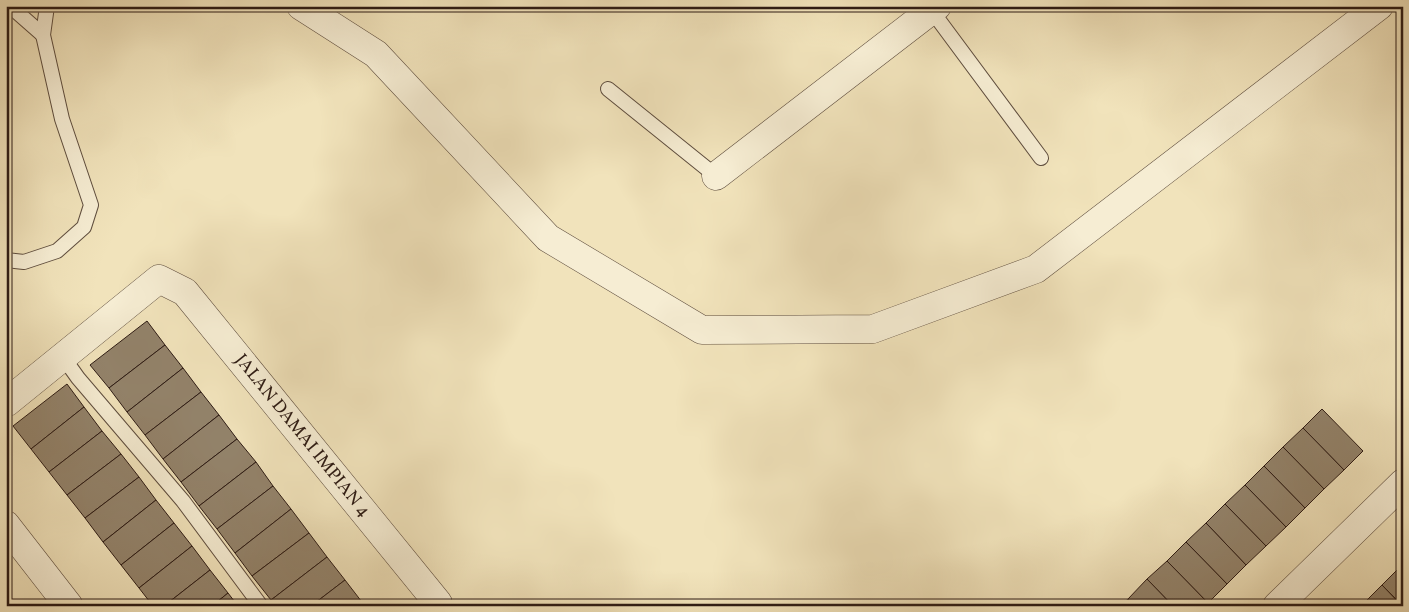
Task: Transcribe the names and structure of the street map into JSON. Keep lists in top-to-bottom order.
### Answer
{
  "streets": {
    "street": ["JALAN DAMAI IMPIAN 4"]
  }
}
